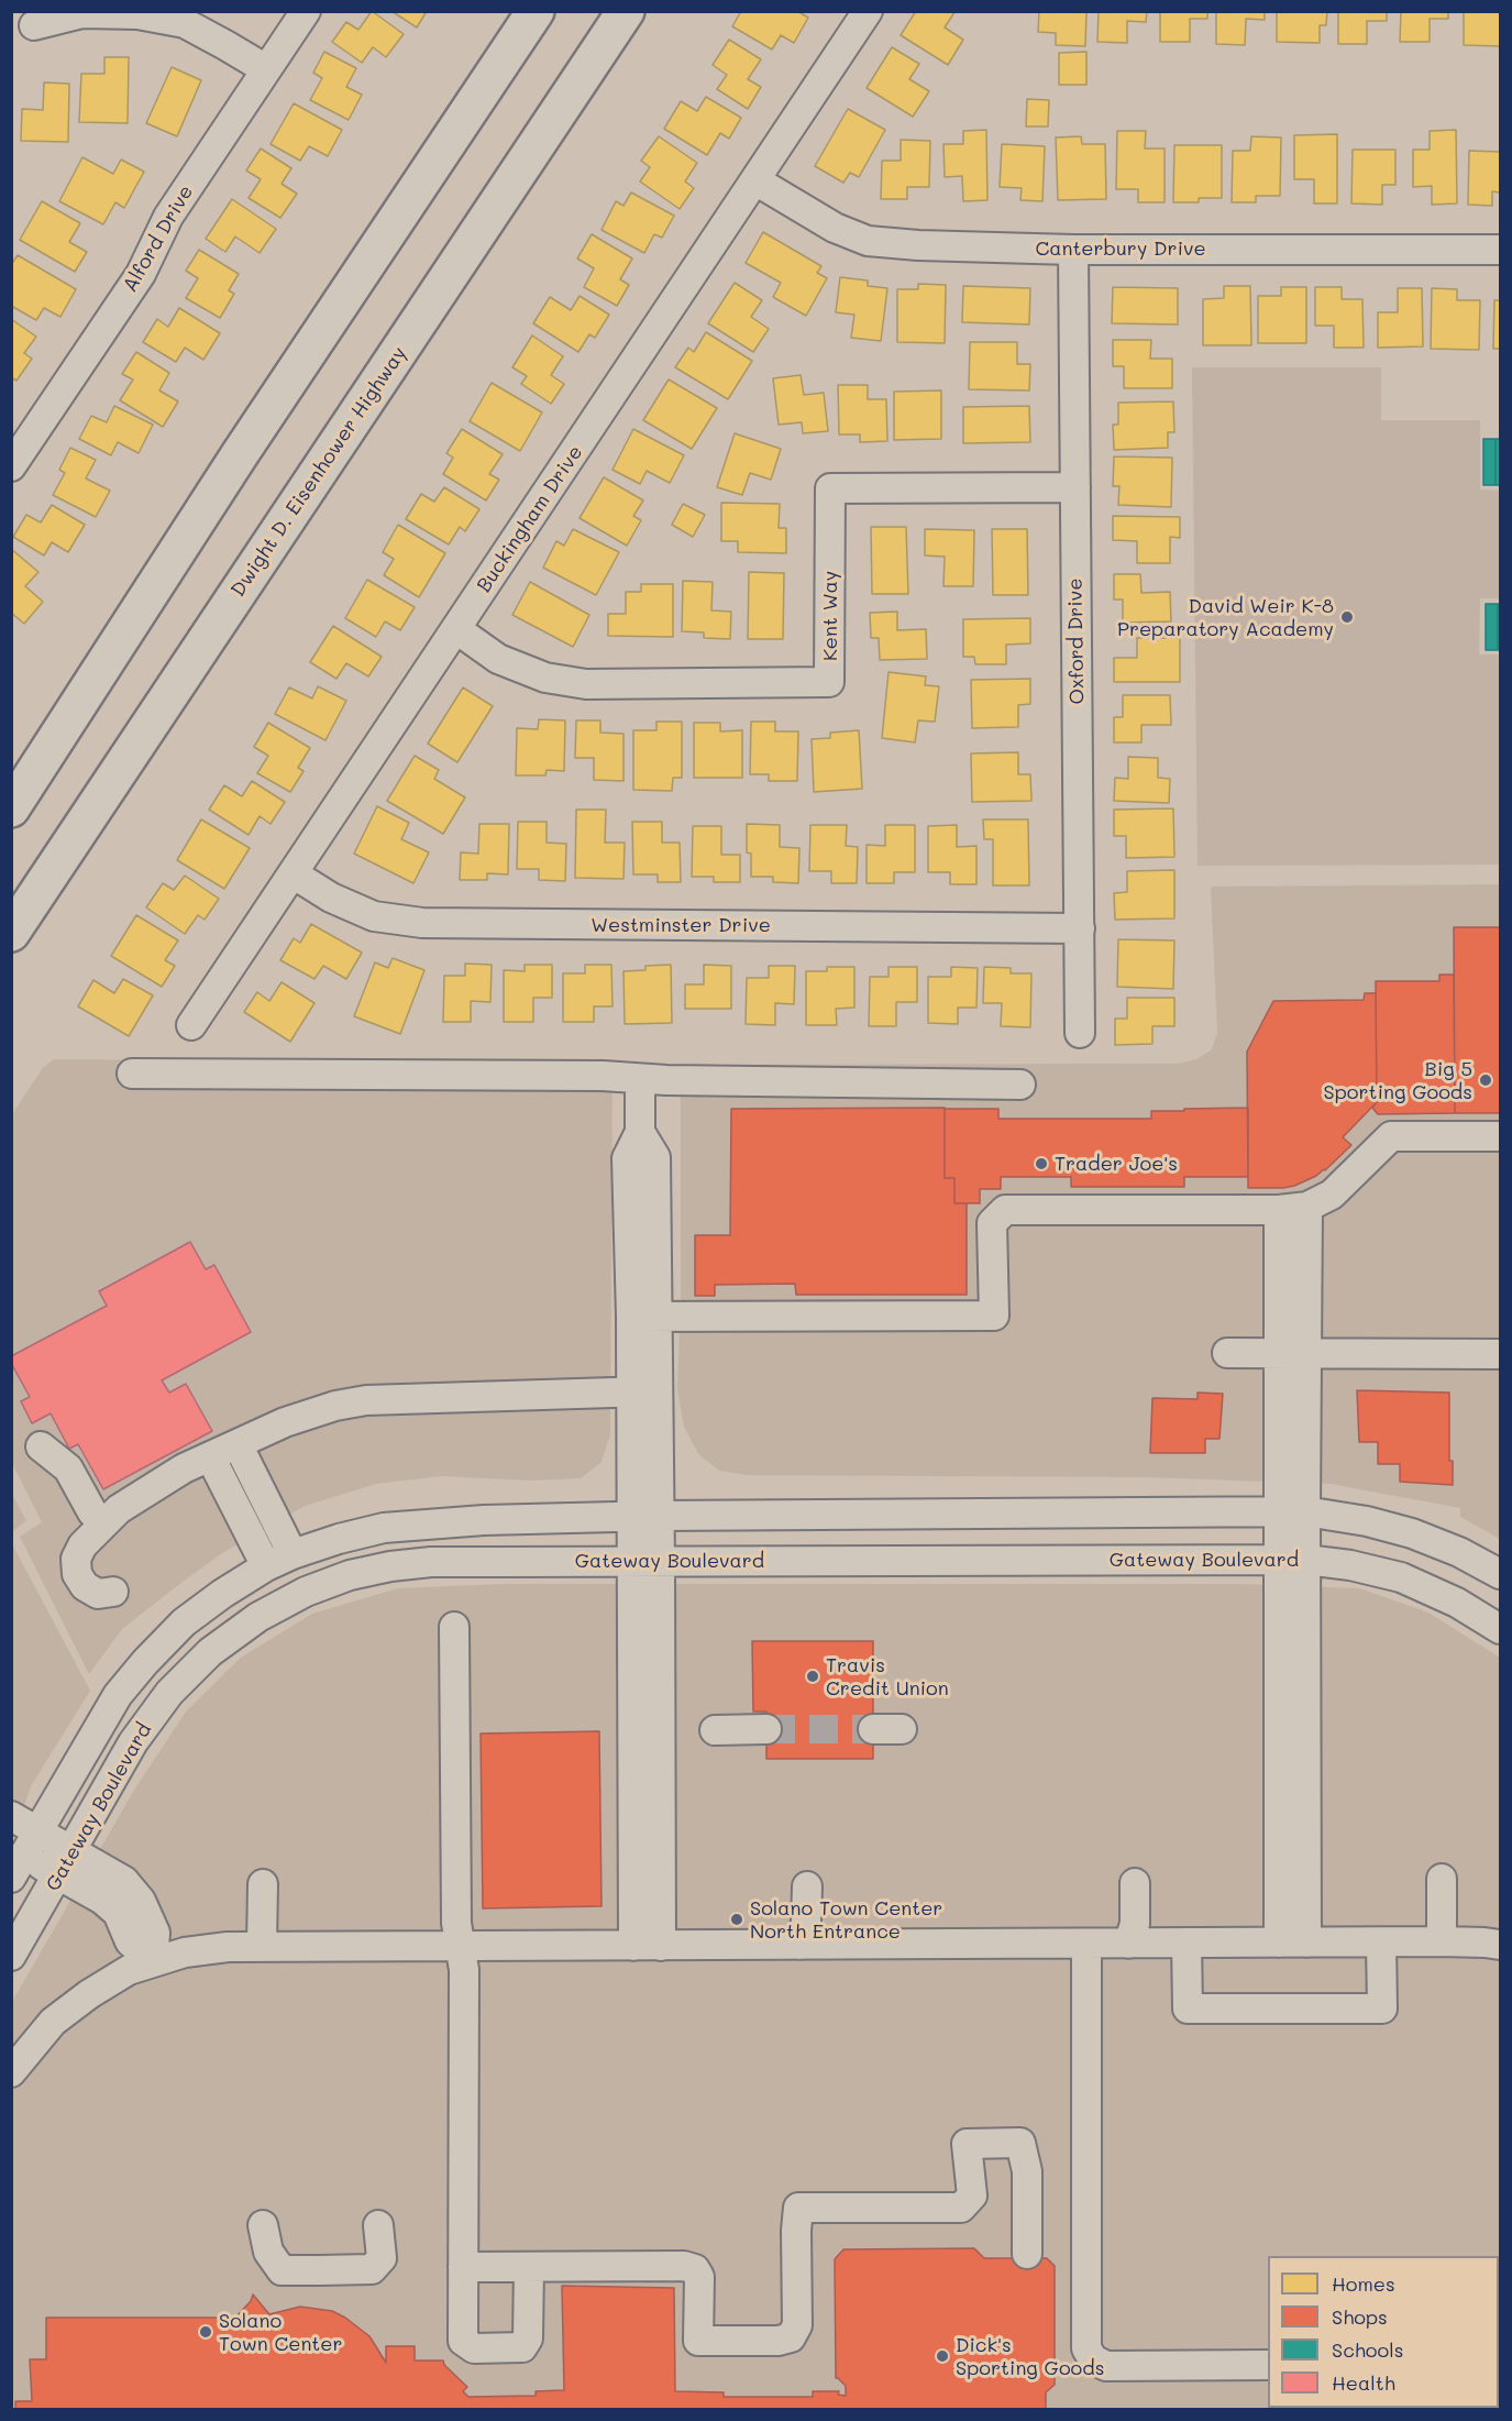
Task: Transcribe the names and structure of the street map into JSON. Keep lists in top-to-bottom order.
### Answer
{
  "streets": {
    "highway": ["Dwight D. Eisenhower Highway"],
    "street": [
      "Alford Drive",
      "Canterbury Drive",
      "Buckingham Drive",
      "Kent Way",
      "Oxford Drive",
      "Westminster Drive",
      "Gateway Boulevard"
    ]
  },
  "crossings": [
    ["Canterbury Drive", "Buckingham Drive"],
    ["Canterbury Drive", "Oxford Drive"],
    ["Buckingham Drive", "Kent Way"],
    ["Buckingham Drive", "Westminster Drive"],
    ["Kent Way", "Oxford Drive"],
    ["Oxford Drive", "Westminster Drive"]
  ],
  "places": [
    "David Weir K-8 Preparatory Academy",
    "Big 5 Sporting Goods",
    "Trader Joe's",
    "Travis Credit Union",
    "Solano Town Center North Entrance",
    "Solano Town Center",
    "Dick's Sporting Goods"
  ],
  "legend": [
    "Homes",
    "Shops",
    "Schools",
    "Health"
  ]
}
